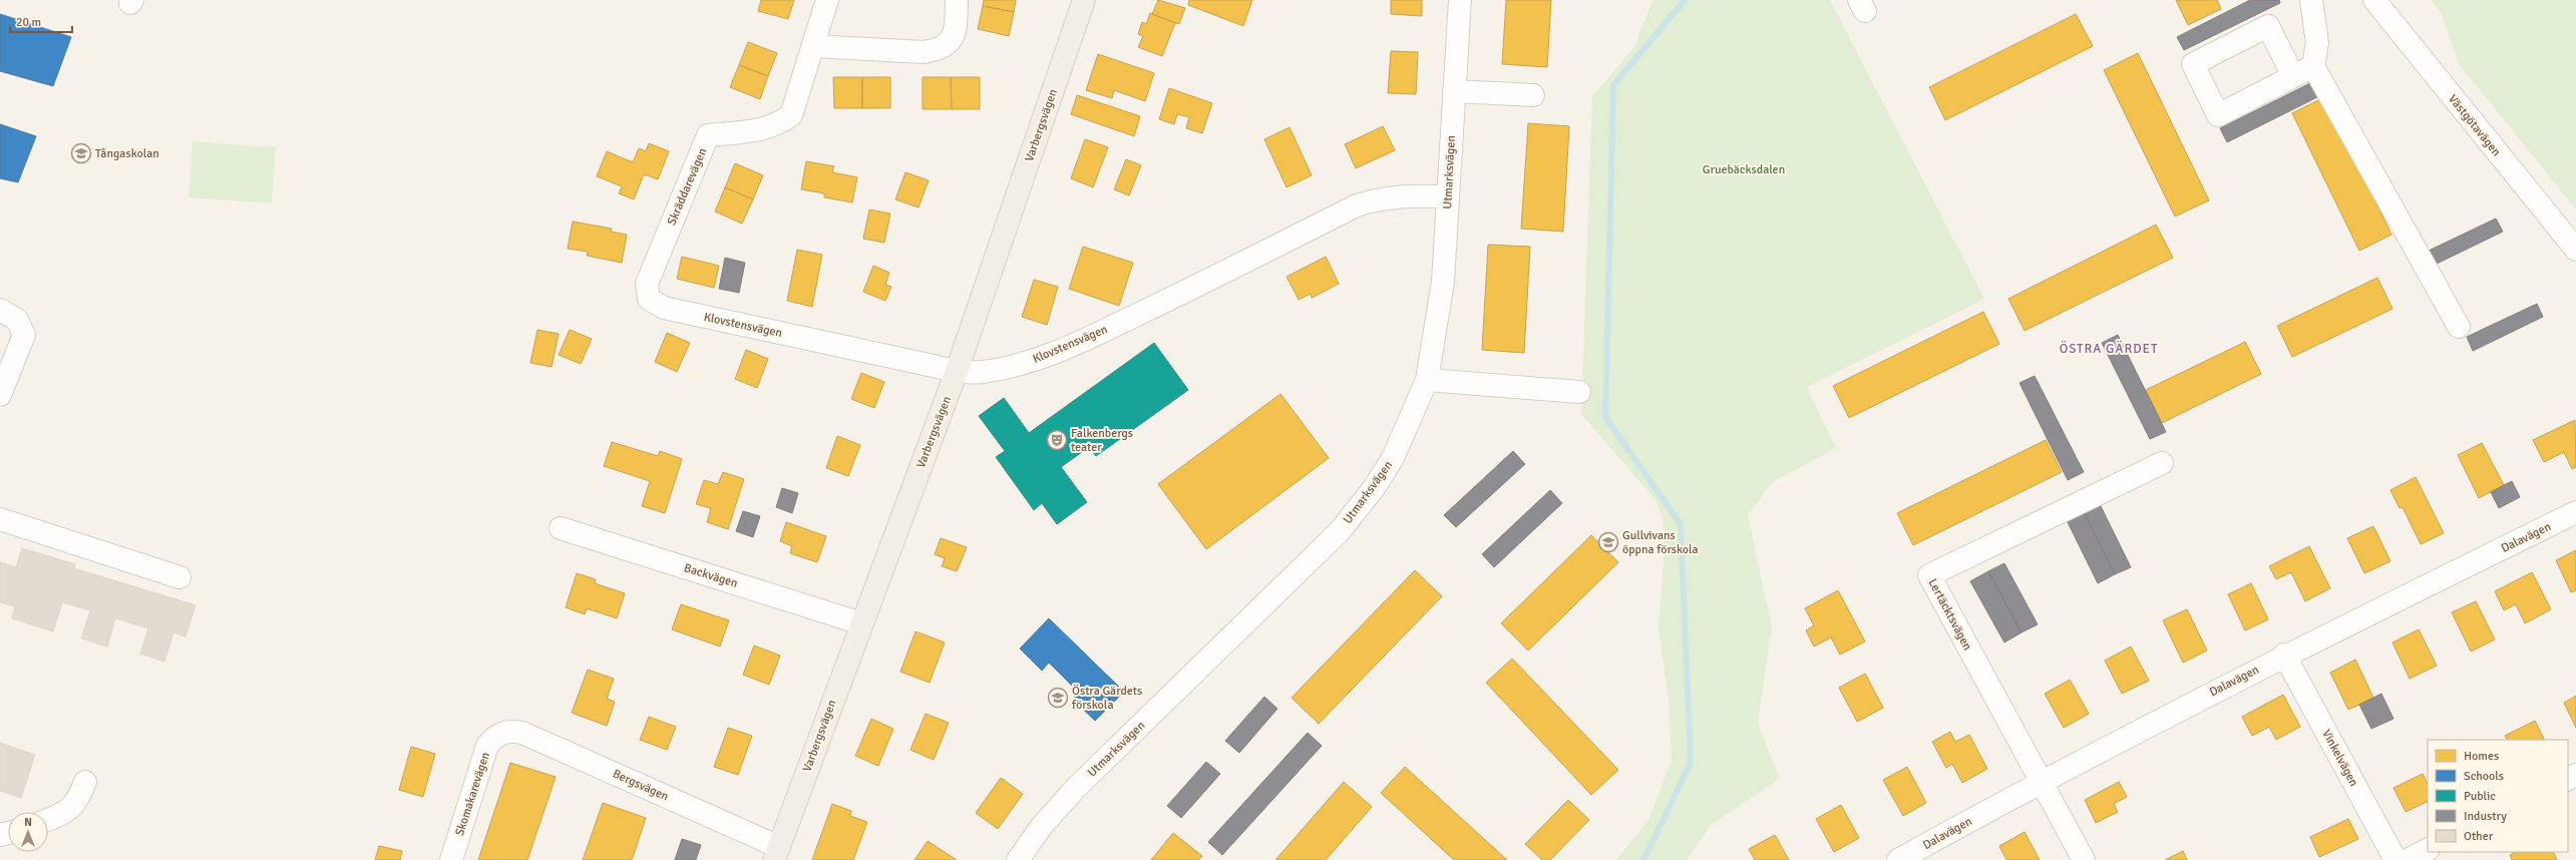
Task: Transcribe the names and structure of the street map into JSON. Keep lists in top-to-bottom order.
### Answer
{
  "streets": {
    "main road": ["Varbergsvägen"],
    "street": [
      "Västgötavägen",
      "Utmarksvägen",
      "Skräddarevägen",
      "Klovstensvägen",
      "Dalavägen",
      "Backvägen",
      "Lertäcktsvägen",
      "Vinkelvägen",
      "Bergsvägen",
      "Skomakarevägen"
    ]
  },
  "crossings": [
    ["Varbergsvägen", "Klovstensvägen"],
    ["Varbergsvägen", "Backvägen"],
    ["Varbergsvägen", "Bergsvägen"],
    ["Utmarksvägen", "Klovstensvägen"],
    ["Skräddarevägen", "Klovstensvägen"],
    ["Dalavägen", "Lertäcktsvägen"],
    ["Dalavägen", "Vinkelvägen"],
    ["Bergsvägen", "Skomakarevägen"]
  ],
  "districts": ["ÖSTRA GÄRDET"],
  "parks": ["Gruebäcksdalen"],
  "places": {
    "school or university": ["Tångaskolan", "Gullvivans öppna förskola", "Östra Gärdets förskola"],
    "theatre": ["Falkenbergs teater"]
  },
  "legend": [
    "Homes",
    "Schools",
    "Public",
    "Industry",
    "Other"
  ],
  "scale_bar": "20 m",
  "north": "top"
}
